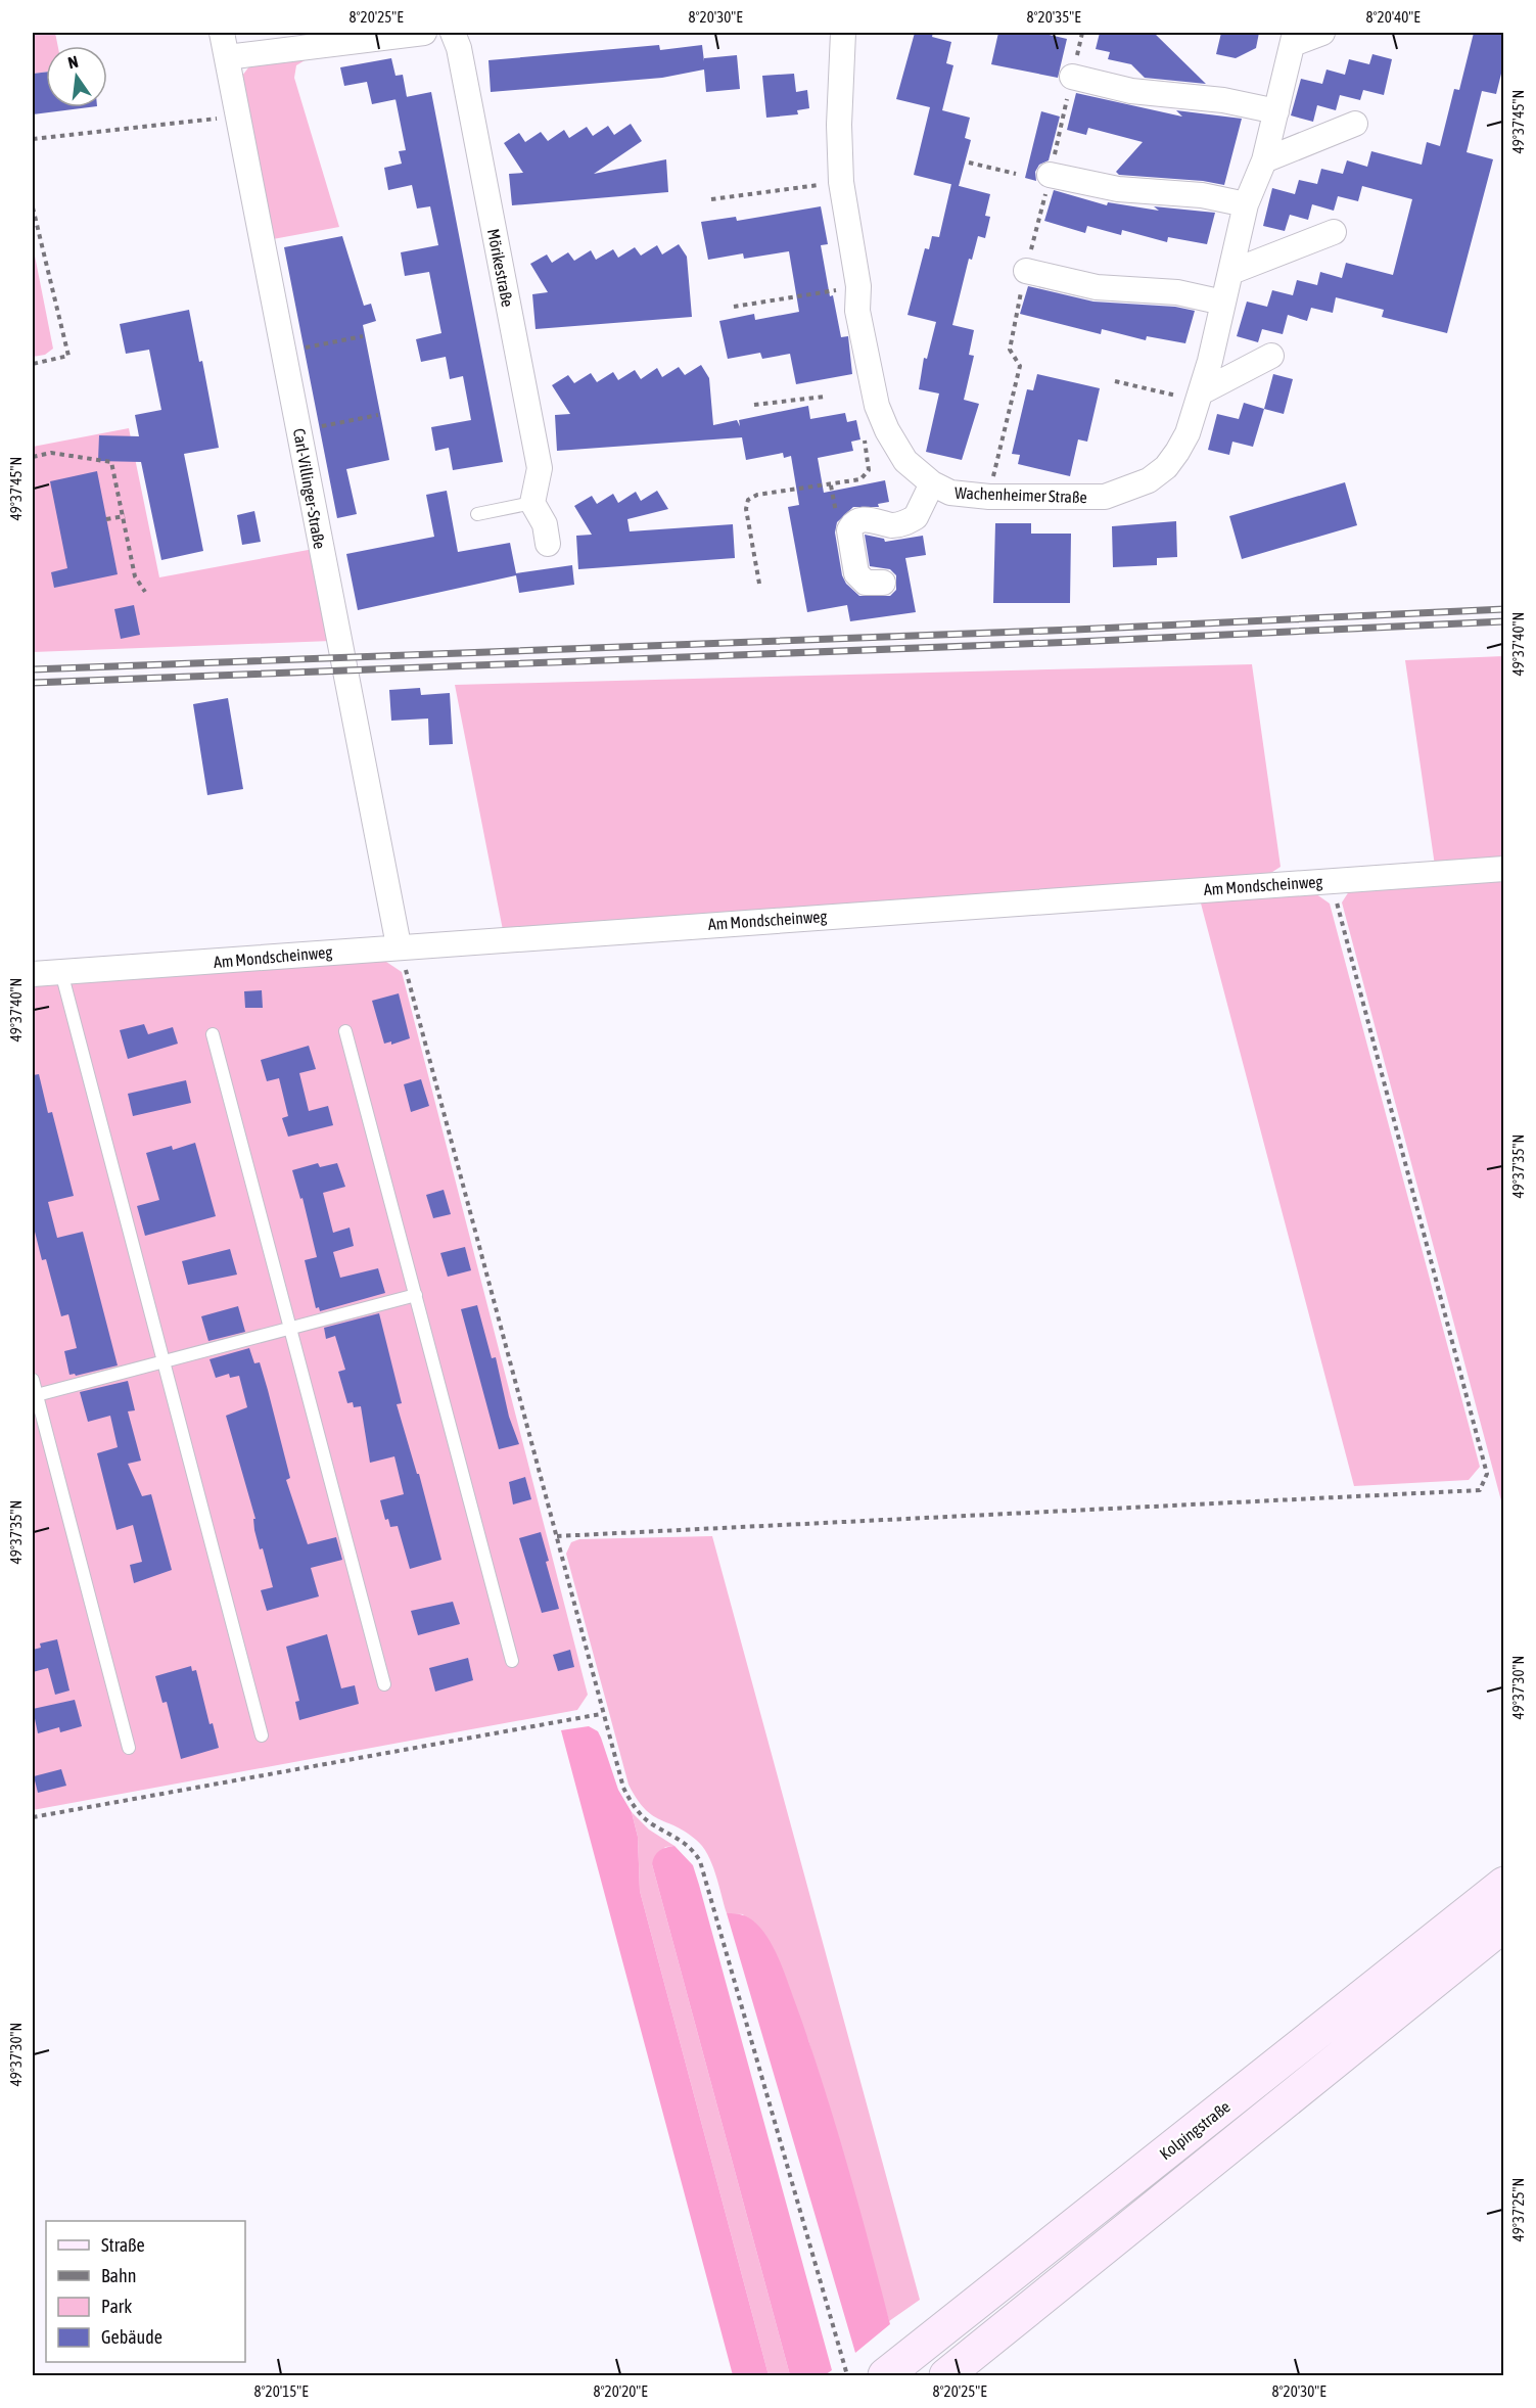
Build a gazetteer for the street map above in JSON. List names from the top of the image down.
{
  "streets": {
    "main road": ["Kolpingstraße"],
    "street": [
      "Mörikestraße",
      "Carl-Villinger-Straße",
      "Wachenheimer Straße",
      "Am Mondscheinweg"
    ]
  },
  "crossings": [
    ["Carl-Villinger-Straße", "Am Mondscheinweg"]
  ],
  "legend": [
    "Straße",
    "Bahn",
    "Park",
    "Gebäude"
  ],
  "north": "top",
  "coordinates": [
    "8°20'25\"E",
    "8°20'30\"E",
    "8°20'35\"E",
    "8°20'40\"E",
    "49°37'45\"N",
    "49°37'40\"N",
    "49°37'35\"N",
    "49°37'30\"N",
    "49°37'25\"N",
    "8°20'15\"E",
    "8°20'20\"E"
  ]
}
